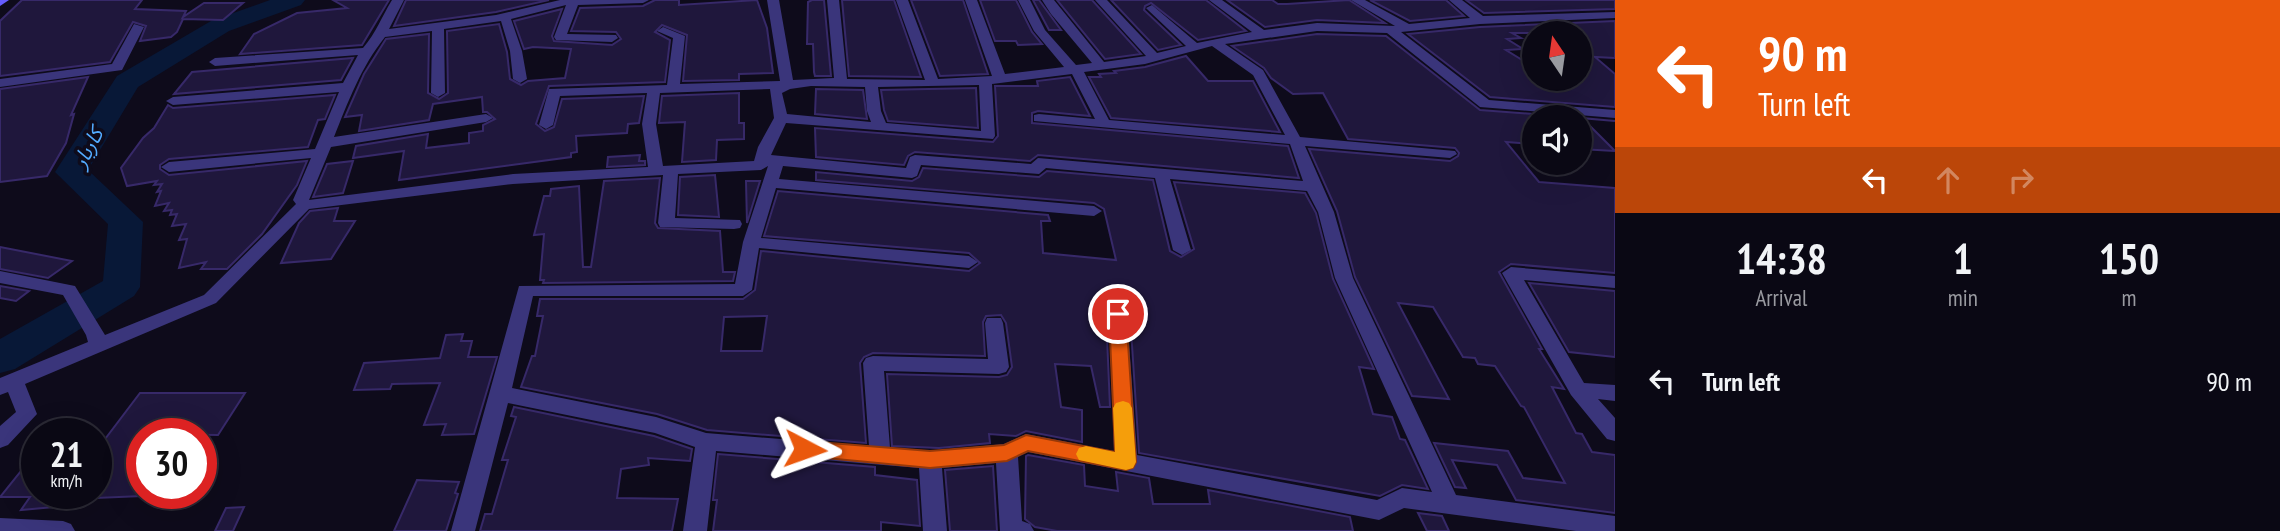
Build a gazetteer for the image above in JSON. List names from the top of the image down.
{
  "water": ["کاربار"],
  "north": "top",
  "page": {
    "turn": ["90 m", "Turn left"],
    "eta": [
      "14:38",
      "Arrival",
      "1",
      "min",
      "150",
      "m"
    ],
    "list": [
      {
        "name": "Turn left",
        "value": "90 m"
      }
    ],
    "speed": "21 km/h",
    "limit": "30"
  }
}
